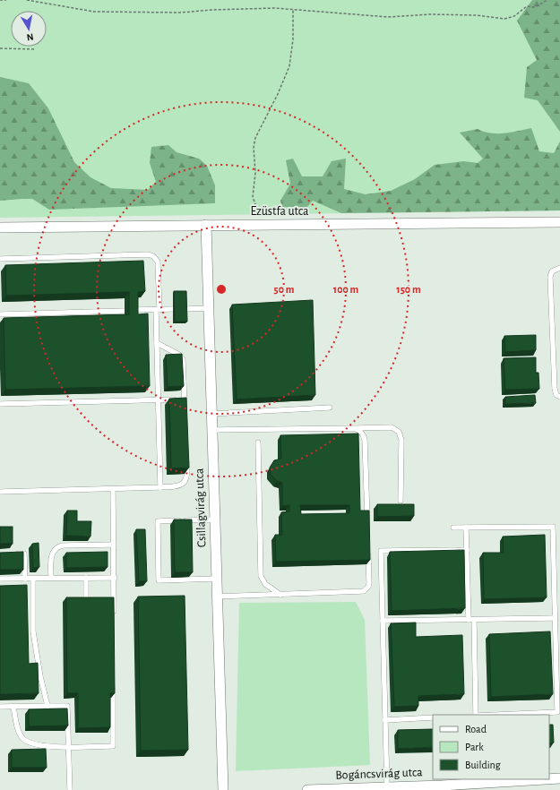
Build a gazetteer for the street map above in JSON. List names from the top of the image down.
{
  "streets": {
    "street": ["Ezüstfa utca", "Csillagvirág utca", "Bogáncsvirág utca"]
  },
  "crossings": [
    ["Ezüstfa utca", "Csillagvirág utca"]
  ],
  "legend": ["Road", "Park", "Building"],
  "north": "bottom",
  "rings": ["50 m", "100 m", "150 m"]
}
